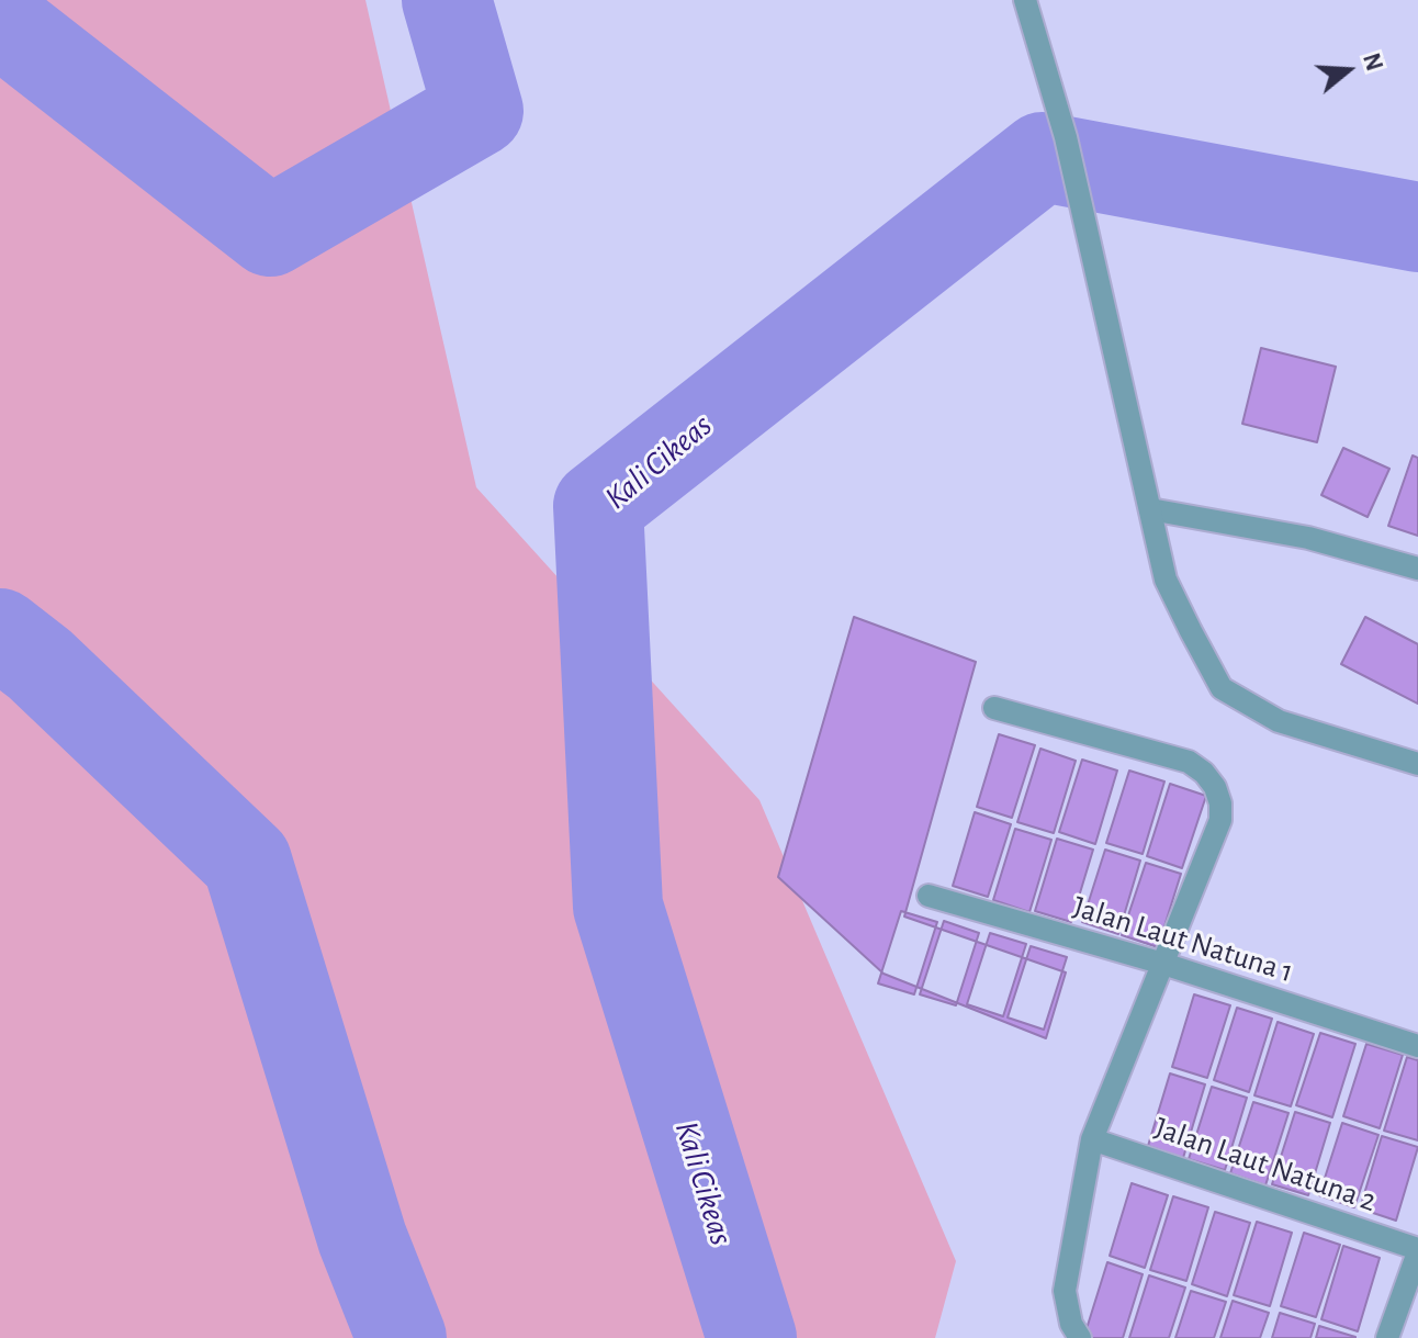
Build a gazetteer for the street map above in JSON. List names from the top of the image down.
{
  "streets": {
    "street": ["Jalan Laut Natuna 1", "Jalan Laut Natuna 2"]
  },
  "water": ["Kali Cikeas"],
  "north": "right"
}
